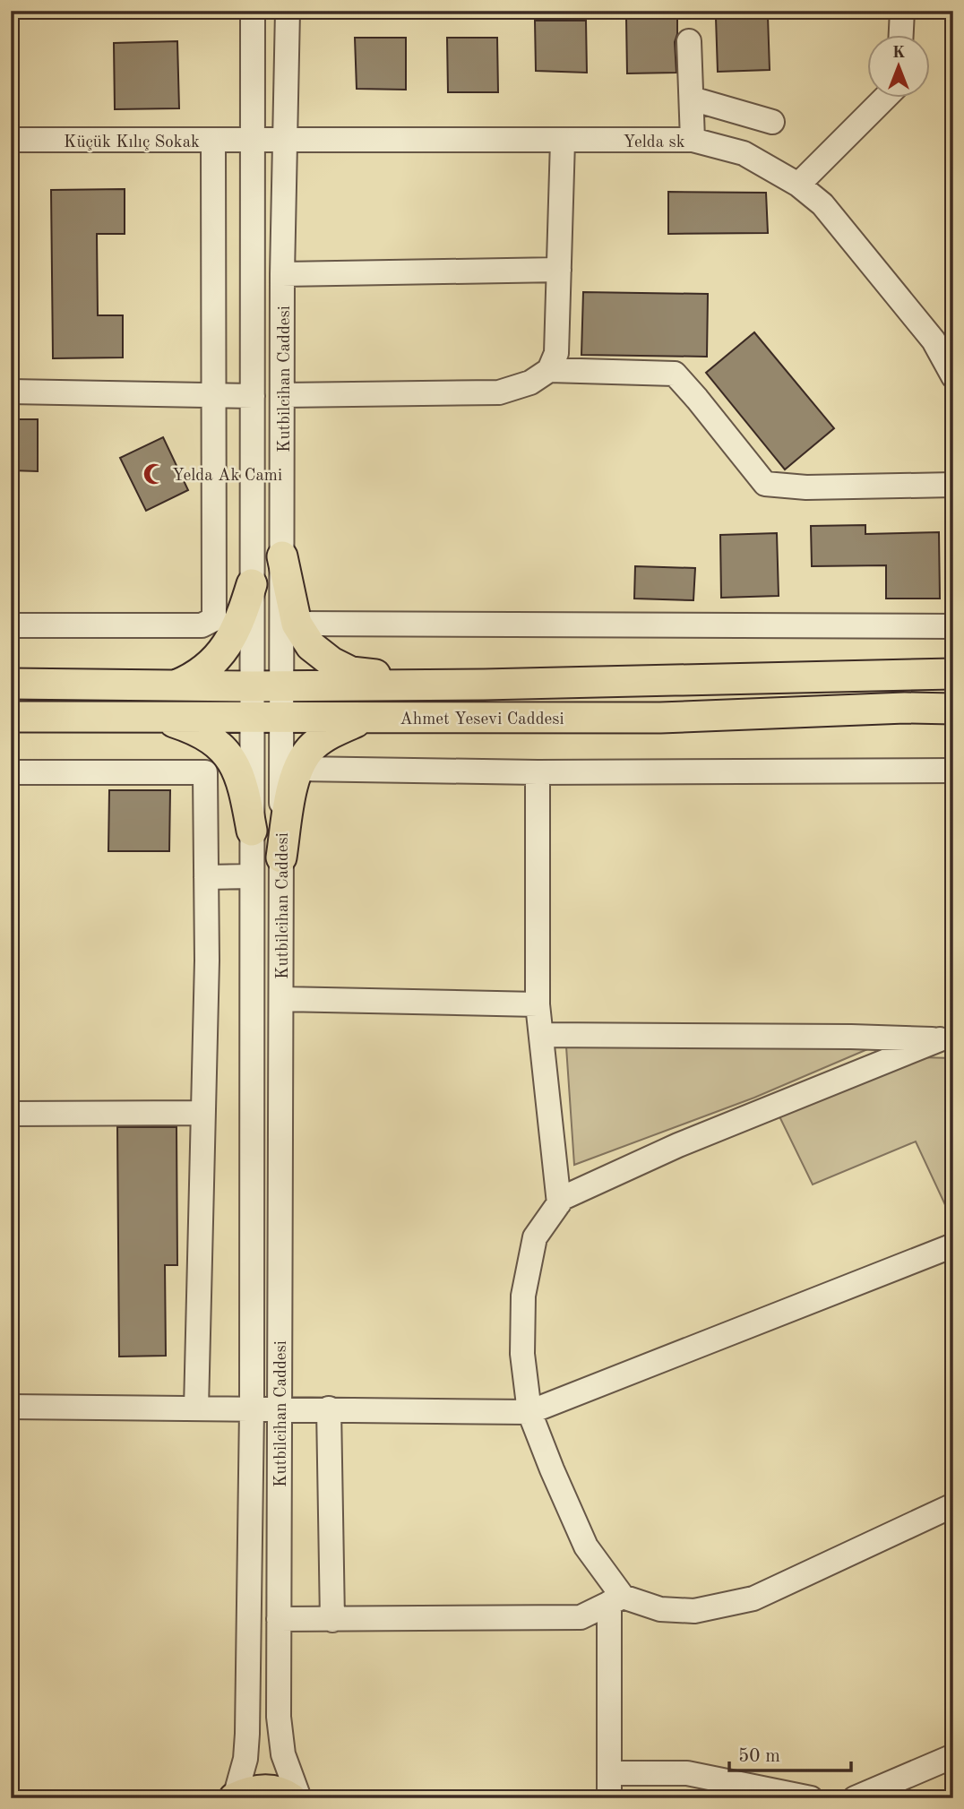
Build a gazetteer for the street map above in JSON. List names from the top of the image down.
{
  "streets": {
    "main road": ["Ahmet Yesevi Caddesi"],
    "street": ["Küçük Kılıç Sokak", "Yelda sk", "Kutbilcihan Caddesi"]
  },
  "crossings": [
    ["Küçük Kılıç Sokak", "Yelda sk"],
    ["Küçük Kılıç Sokak", "Kutbilcihan Caddesi"],
    ["Yelda sk", "Kutbilcihan Caddesi"],
    ["Kutbilcihan Caddesi", "Ahmet Yesevi Caddesi"]
  ],
  "places": {
    "mosque": ["Yelda Ak Cami"]
  },
  "scale_bar": "50 m",
  "north": "top"
}
